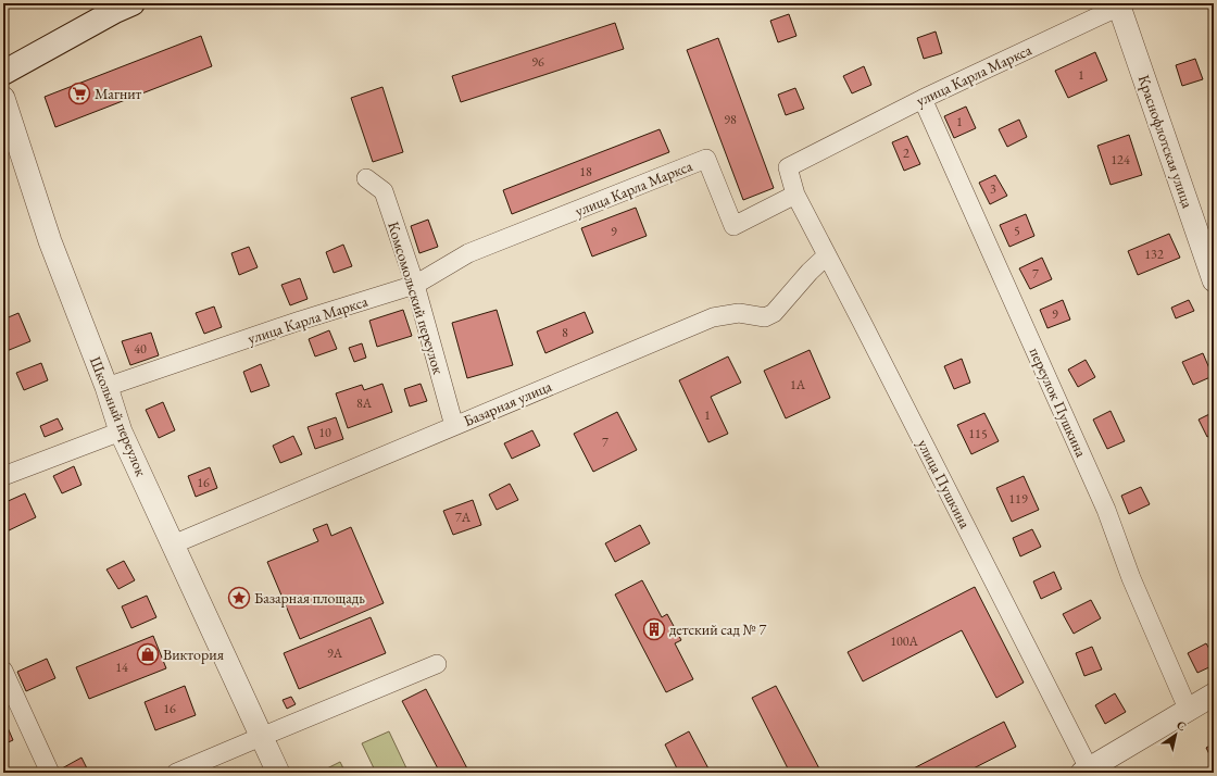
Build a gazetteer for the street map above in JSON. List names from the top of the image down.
{
  "streets": {
    "street": [
      "улица Карла Маркса",
      "Краснофлотская улица",
      "Комсомольский переулок",
      "переулок Пушкина",
      "Базарная улица",
      "Школьный переулок",
      "улица Пушкина"
    ]
  },
  "crossings": [
    ["улица Карла Маркса", "Краснофлотская улица"],
    ["улица Карла Маркса", "Комсомольский переулок"],
    ["улица Карла Маркса", "переулок Пушкина"],
    ["улица Карла Маркса", "Школьный переулок"],
    ["улица Карла Маркса", "улица Пушкина"],
    ["Комсомольский переулок", "Базарная улица"],
    ["Базарная улица", "Школьный переулок"],
    ["Базарная улица", "улица Пушкина"]
  ],
  "places": {
    "supermarket": ["Магнит"],
    "place": ["Базарная площадь"],
    "building": ["детский сад № 7"],
    "shop": ["Виктория"]
  },
  "house_numbers": [
    "96",
    "1",
    "98",
    "1",
    "2",
    "124",
    "18",
    "3",
    "5",
    "9",
    "132",
    "7",
    "9",
    "8",
    "40",
    "1А",
    "8А",
    "1",
    "10",
    "115",
    "7",
    "16",
    "119",
    "7А",
    "100А",
    "9А",
    "14",
    "16"
  ],
  "north": "top right"
}
